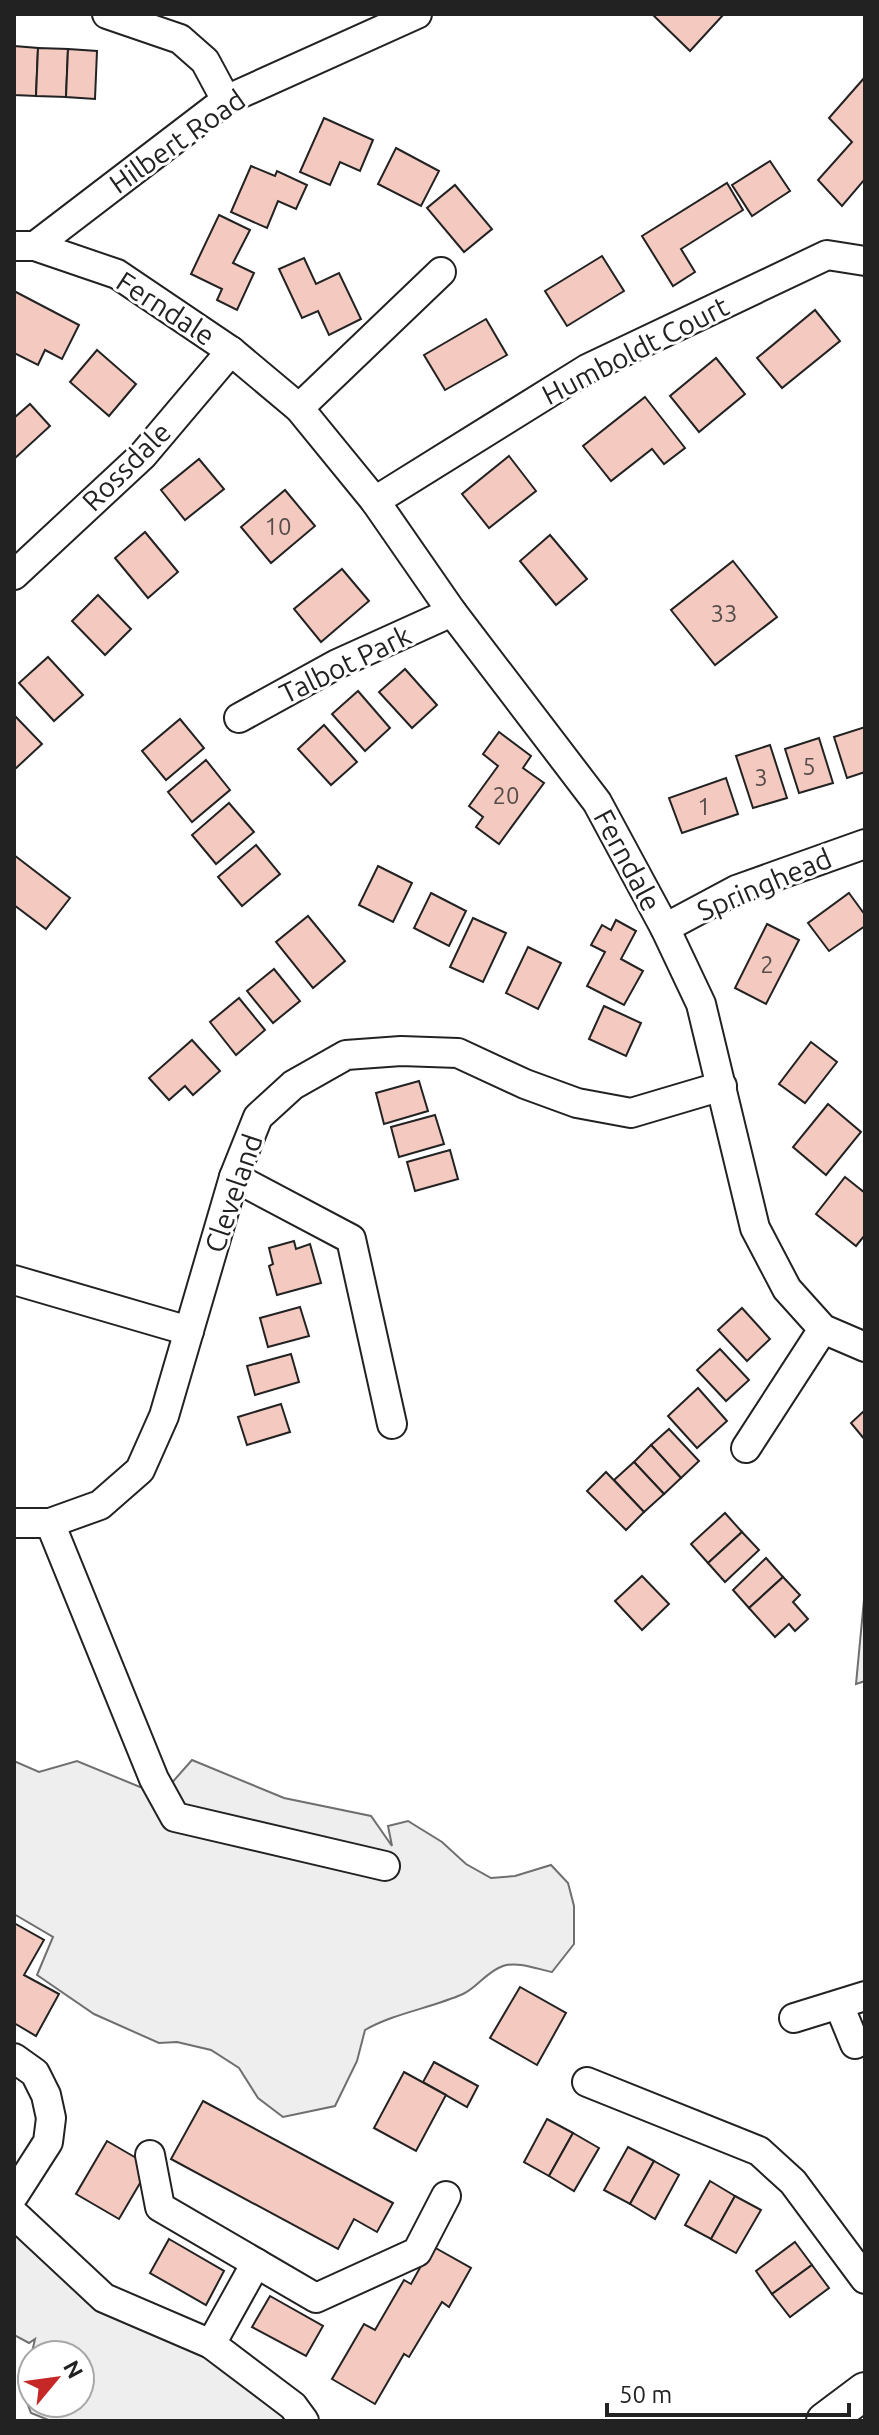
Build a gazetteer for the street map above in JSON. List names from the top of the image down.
{
  "streets": {
    "street": [
      "Hilbert Road",
      "Ferndale",
      "Humboldt Court",
      "Rossdale",
      "Talbot Park",
      "Springhead",
      "Cleveland"
    ]
  },
  "crossings": [
    ["Hilbert Road", "Ferndale"],
    ["Ferndale", "Humboldt Court"],
    ["Ferndale", "Rossdale"],
    ["Ferndale", "Talbot Park"],
    ["Ferndale", "Springhead"],
    ["Ferndale", "Cleveland"]
  ],
  "house_numbers": [
    "10",
    "33",
    "5",
    "3",
    "20",
    "1",
    "2"
  ],
  "scale_bar": "50 m",
  "north": "top right"
}
